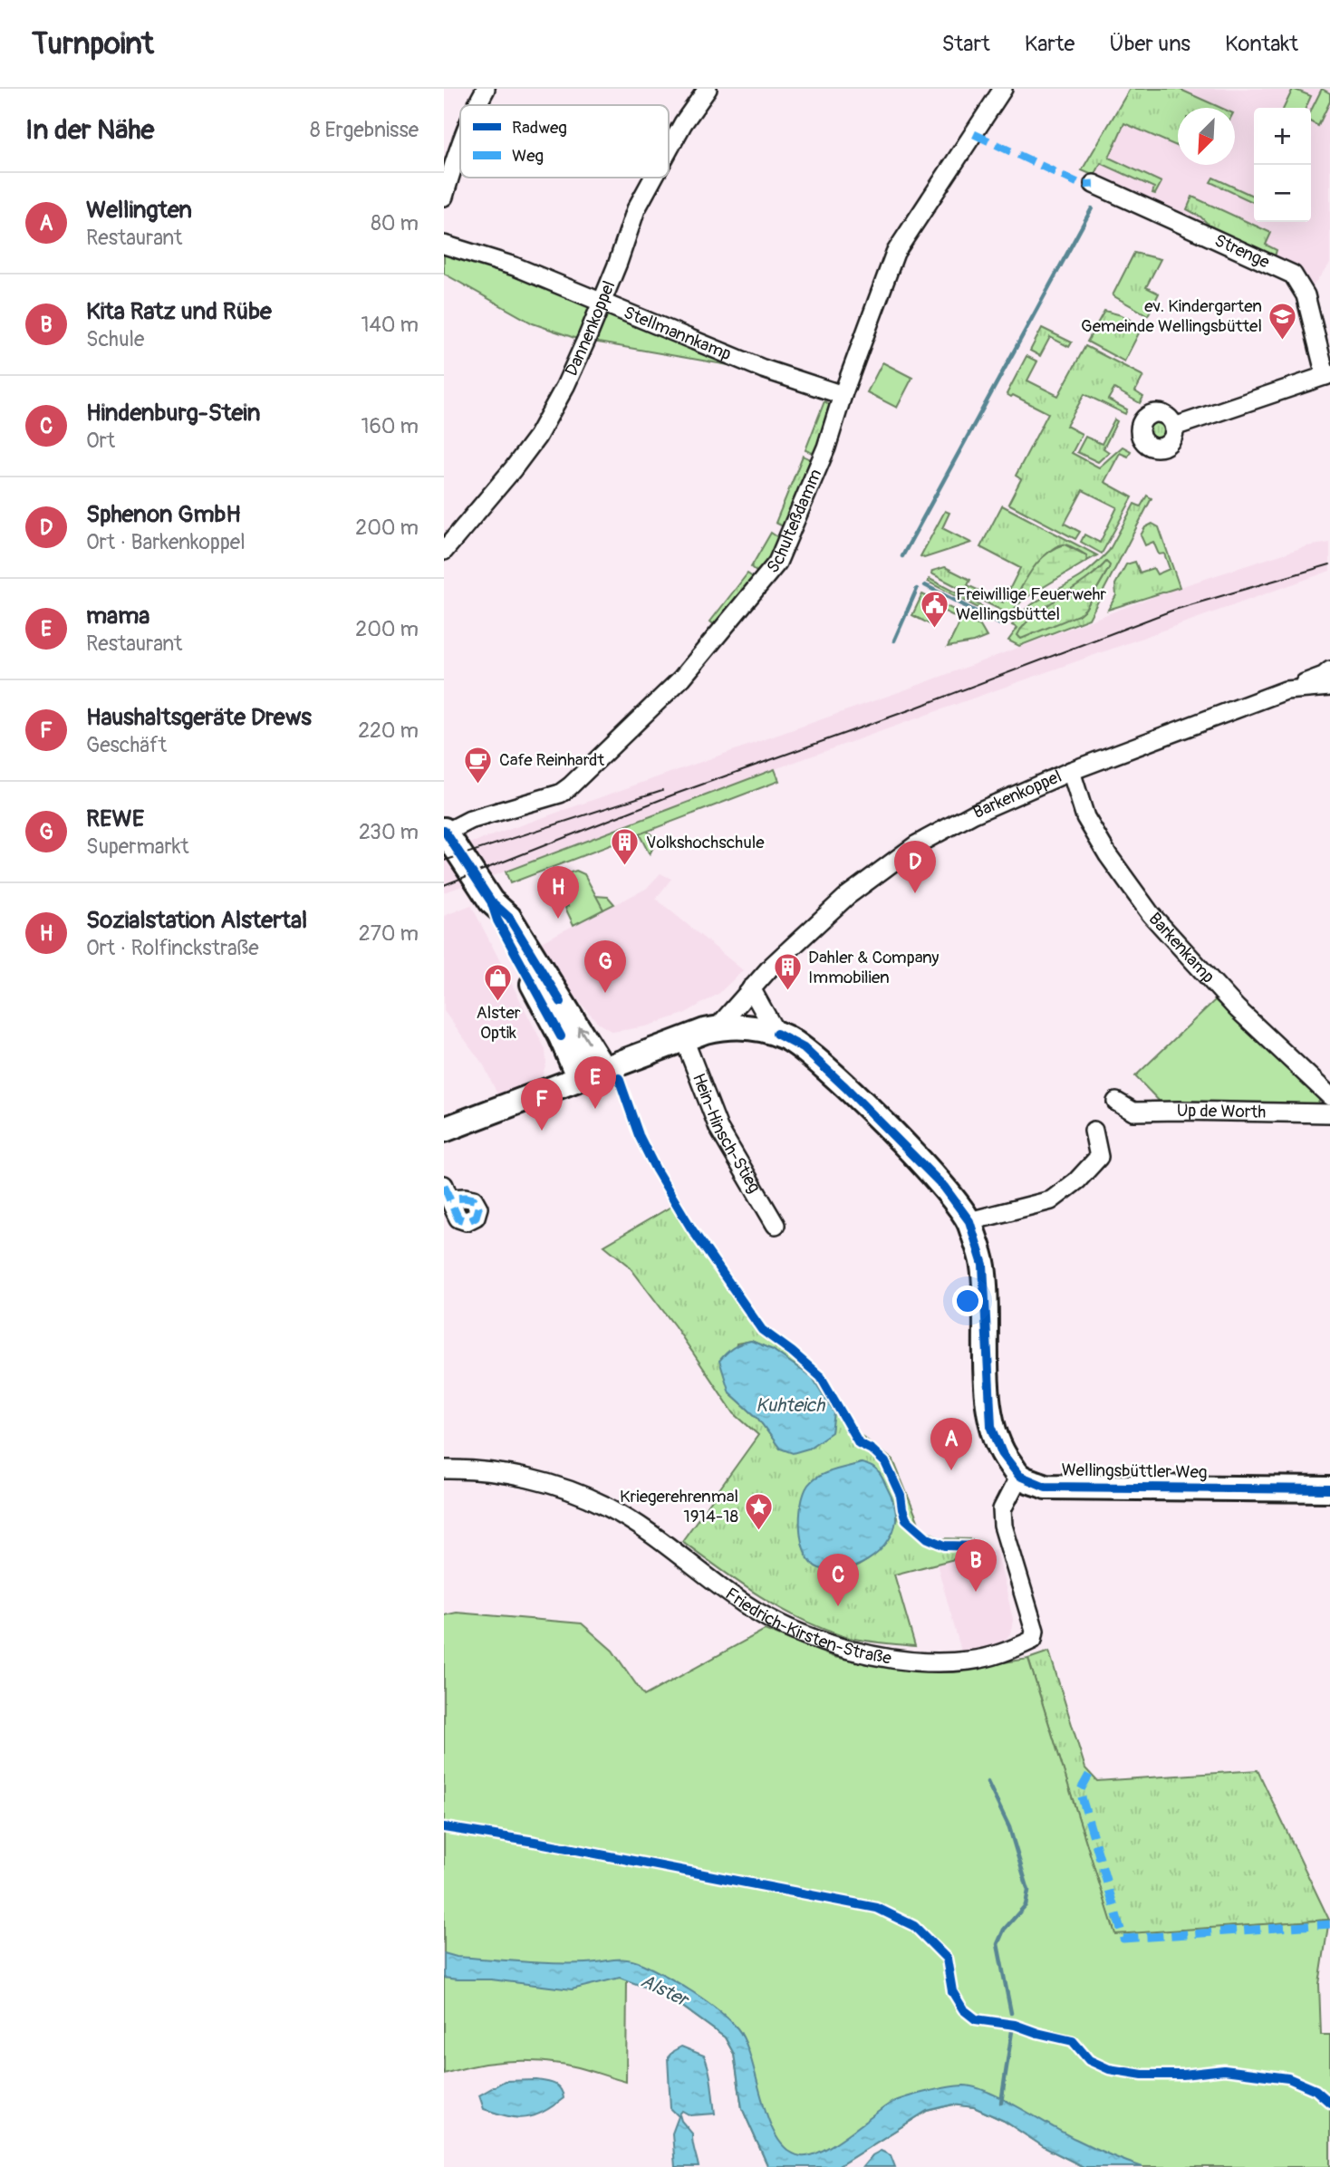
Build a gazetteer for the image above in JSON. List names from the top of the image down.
{
  "streets": {
    "main road": ["Wellingsbüttler Weg"],
    "street": [
      "Strenge",
      "Dannenkoppel",
      "Stellmannkamp",
      "Schulteßdamm",
      "Barkenkoppel",
      "Barkenkamp",
      "Up de Worth",
      "Hein-Hinsch-Stieg",
      "Friedrich-Kirsten-Straße"
    ]
  },
  "crossings": [
    ["Dannenkoppel", "Stellmannkamp"],
    ["Stellmannkamp", "Schulteßdamm"],
    ["Barkenkoppel", "Barkenkamp"],
    ["Wellingsbüttler Weg", "Friedrich-Kirsten-Straße"]
  ],
  "water": ["Kuhteich", "Alster"],
  "places": {
    "school or university": ["ev. Kindergarten Gemeinde Wellingsbüttel"],
    "public building": ["Freiwillige Feuerwehr Wellingsbüttel"],
    "cafe": ["Cafe Reinhardt"],
    "building": ["Volkshochschule", "Dahler & Company Immobilien"],
    "shop": ["Alster Optik"],
    "place": ["Kriegerehrenmal 1914-18"]
  },
  "legend": ["Radweg", "Weg"],
  "north": "bottom left",
  "page": {
    "header": "Turnpoint",
    "nav": [
      "Start",
      "Karte",
      "Über uns",
      "Kontakt"
    ],
    "heading": ["In der Nähe", "8 Ergebnisse"],
    "map_buttons": ["+", "−"],
    "list": [
      {
        "mark": "A",
        "name": "Wellingten",
        "note": "Restaurant",
        "value": "80 m"
      },
      {
        "mark": "B",
        "name": "Kita Ratz und Rübe",
        "note": "Schule",
        "value": "140 m"
      },
      {
        "mark": "C",
        "name": "Hindenburg-Stein",
        "note": "Ort",
        "value": "160 m"
      },
      {
        "mark": "D",
        "name": "Sphenon GmbH",
        "note": "Ort · Barkenkoppel",
        "value": "200 m"
      },
      {
        "mark": "E",
        "name": "mama",
        "note": "Restaurant",
        "value": "200 m"
      },
      {
        "mark": "F",
        "name": "Haushaltsgeräte Drews",
        "note": "Geschäft",
        "value": "220 m"
      },
      {
        "mark": "G",
        "name": "REWE",
        "note": "Supermarkt",
        "value": "230 m"
      },
      {
        "mark": "H",
        "name": "Sozialstation Alstertal",
        "note": "Ort · Rolfinckstraße",
        "value": "270 m"
      }
    ],
    "pins": [
      "D",
      "H",
      "G",
      "E",
      "F",
      "A",
      "B",
      "C"
    ]
  }
}
